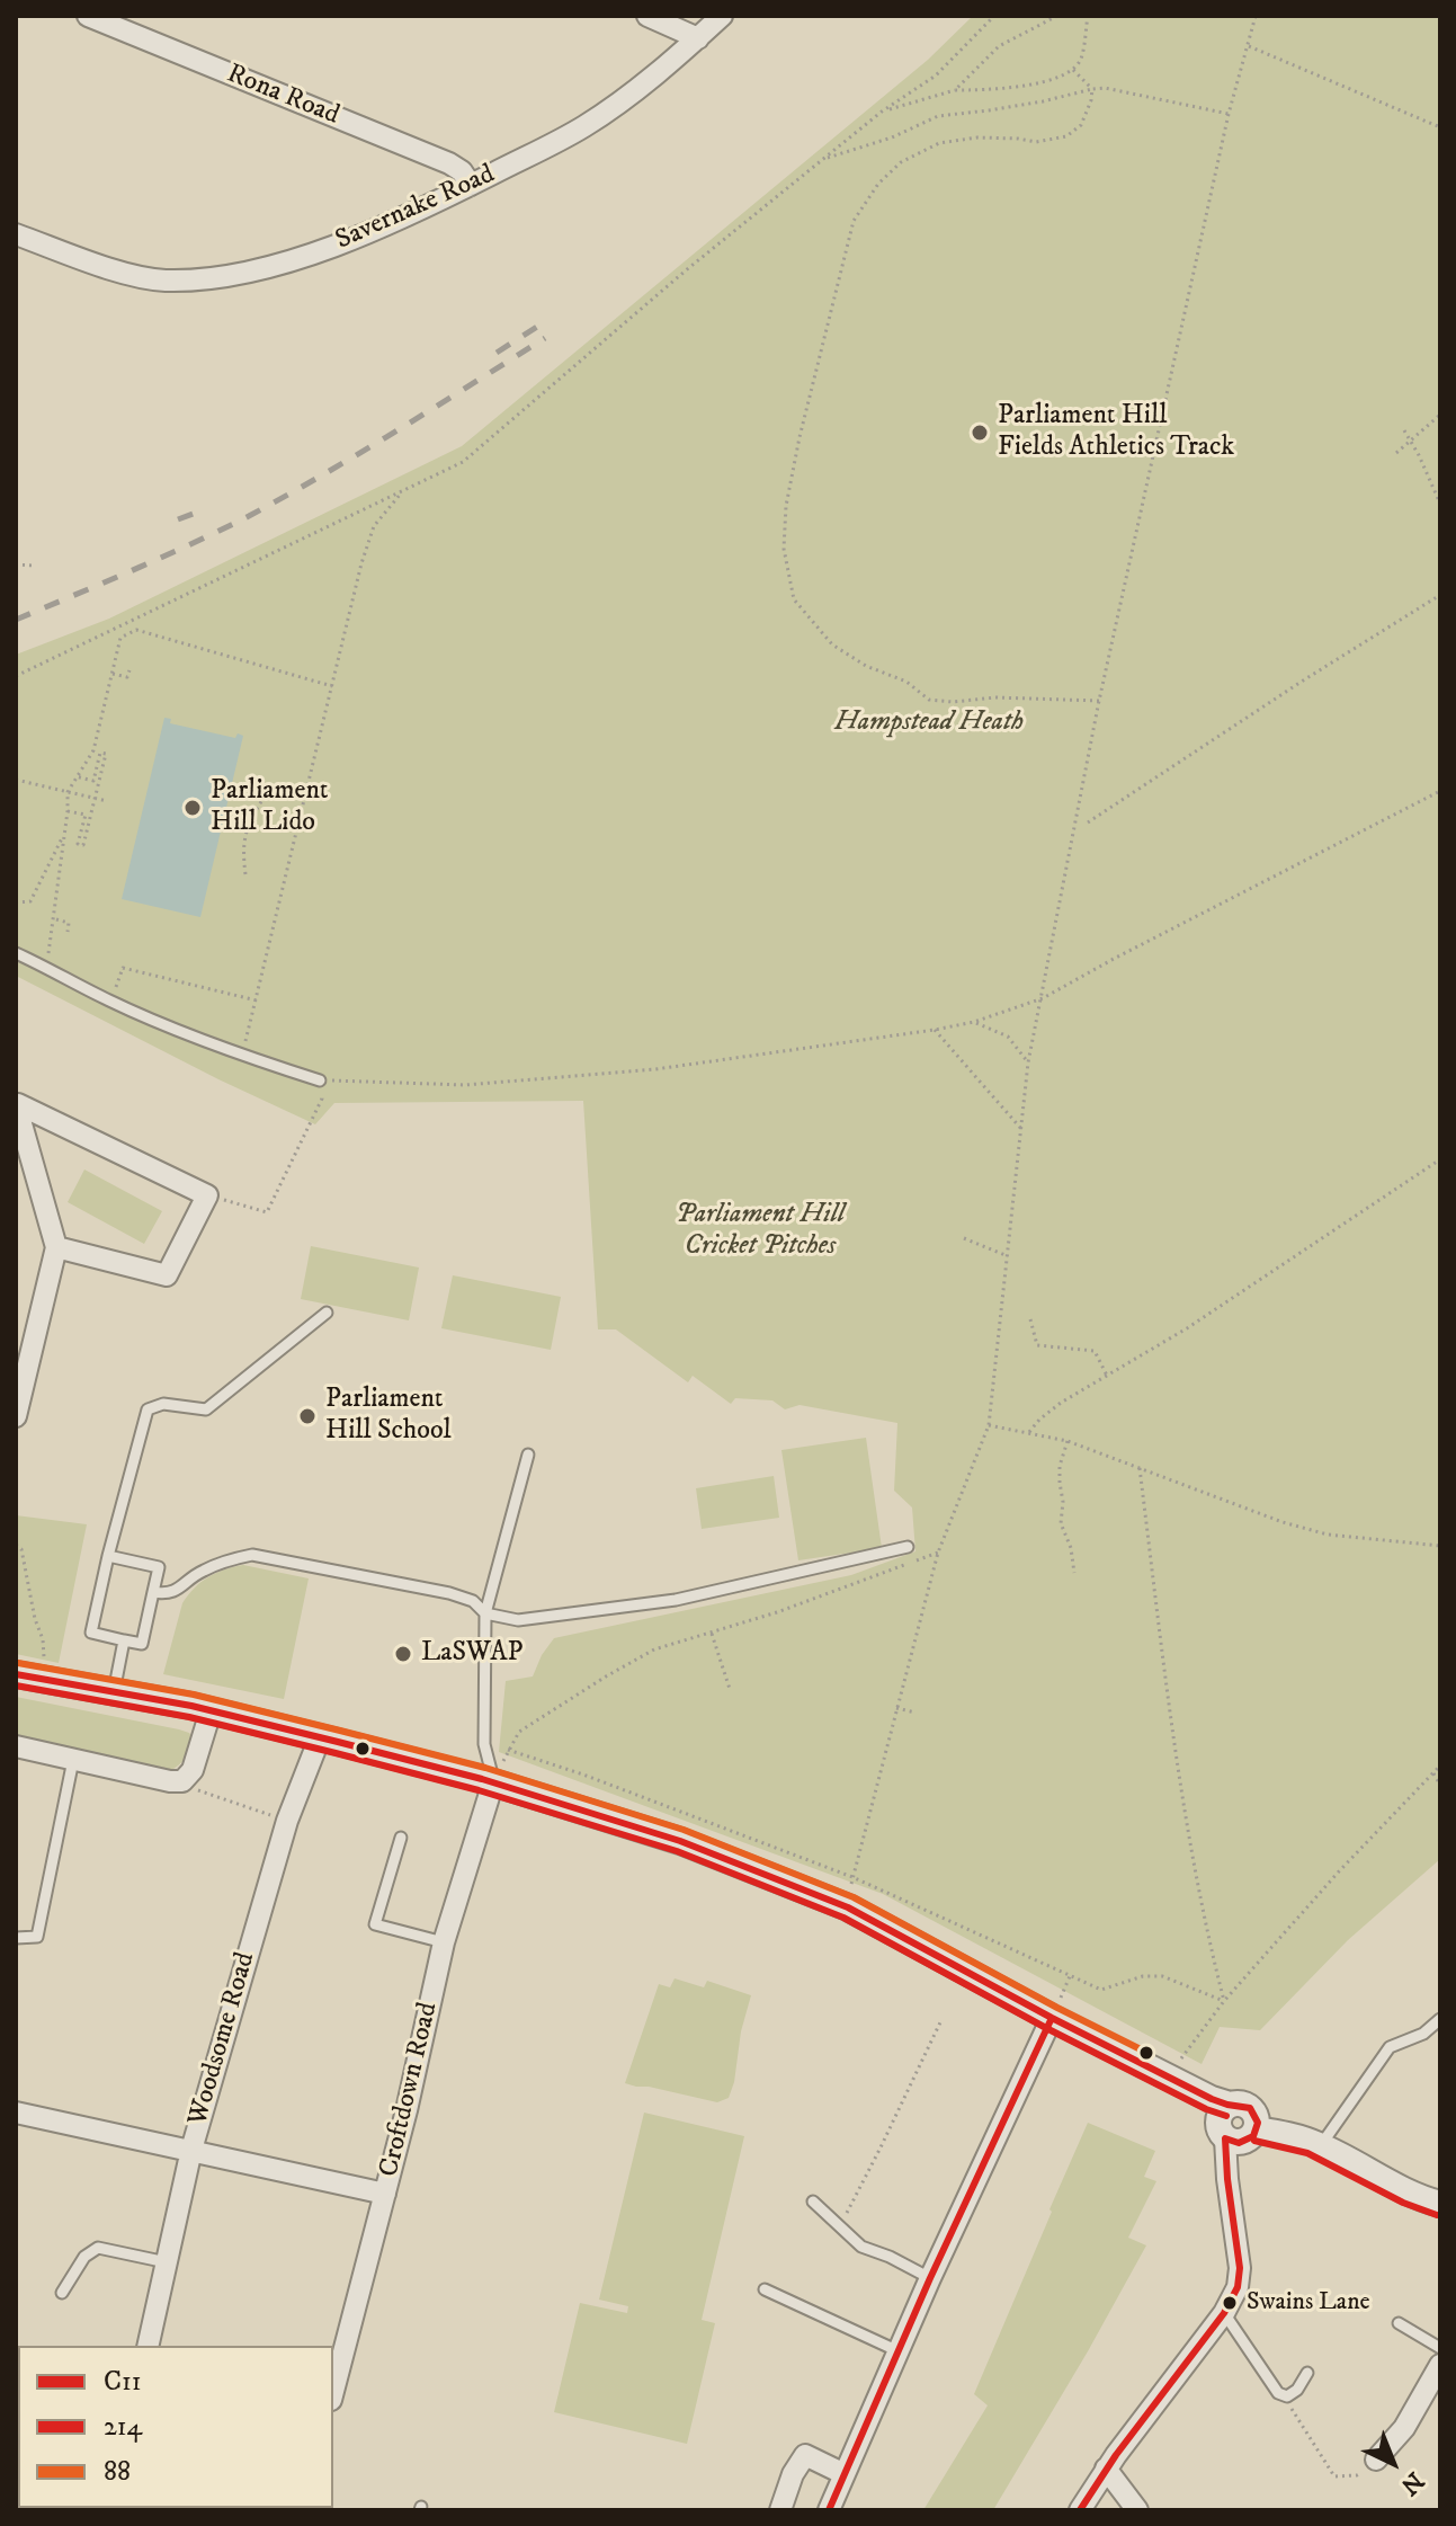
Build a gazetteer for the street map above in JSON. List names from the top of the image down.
{
  "streets": {
    "street": [
      "Rona Road",
      "Savernake Road",
      "Woodsome Road",
      "Croftdown Road"
    ]
  },
  "crossings": [
    ["Rona Road", "Savernake Road"]
  ],
  "parks": ["Hampstead Heath", "Parliament Hill Cricket Pitches"],
  "places": [
    "Parliament Hill Fields Athletics Track",
    "Parliament Hill Lido",
    "Parliament Hill School",
    "LaSWAP",
    "Swains Lane"
  ],
  "lines": ["transit line 88", "transit line C11", "transit line 214"],
  "legend": ["C11", "214", "88"],
  "north": "bottom right"
}
